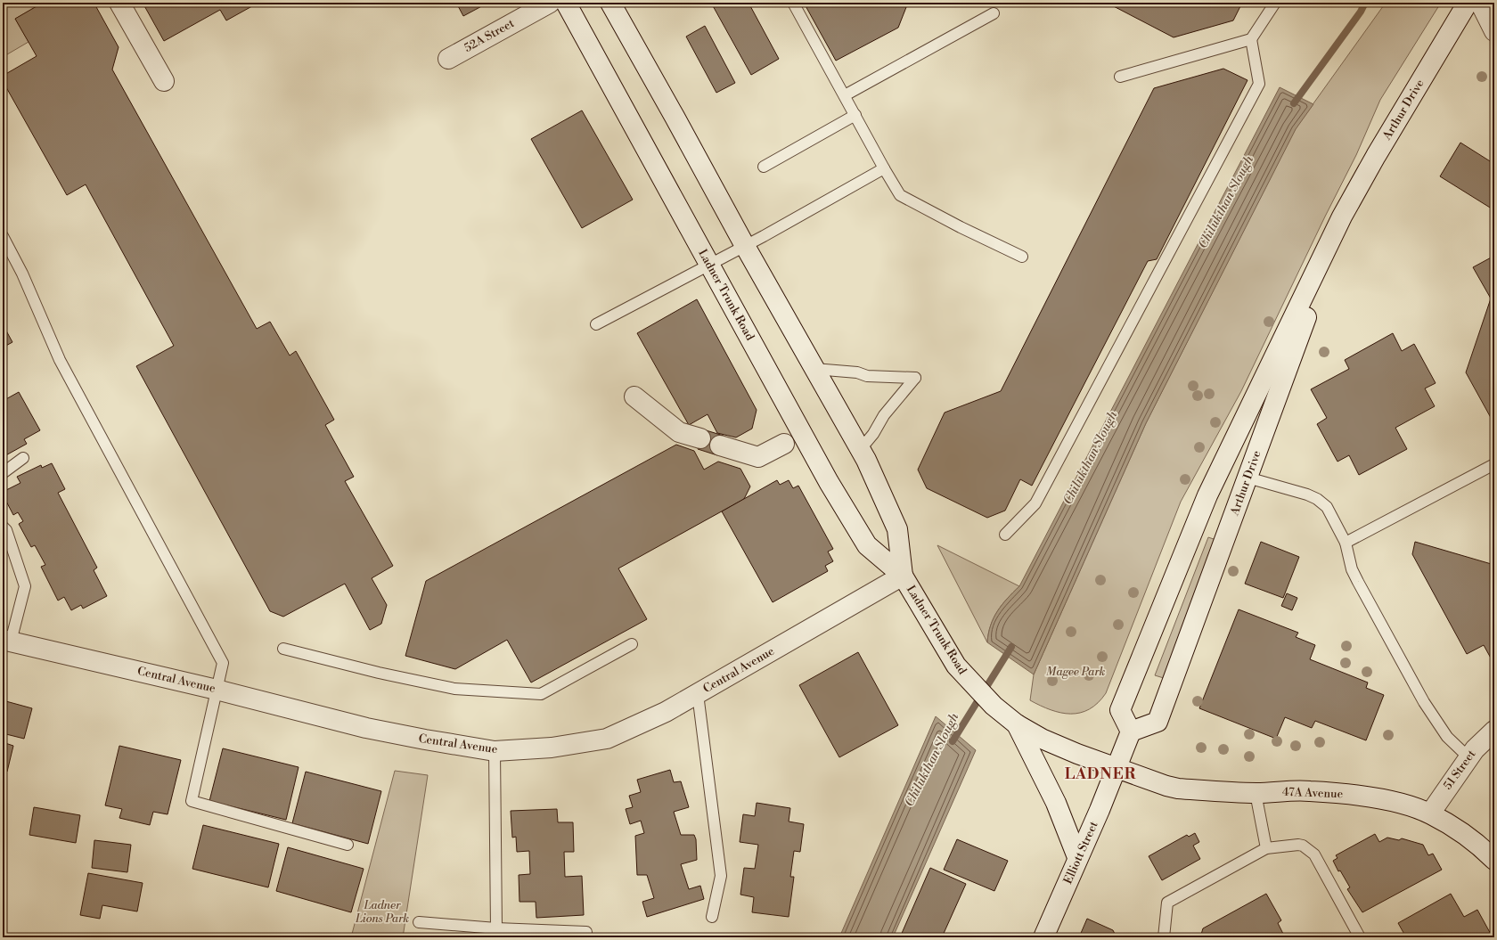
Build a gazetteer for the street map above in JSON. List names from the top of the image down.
{
  "streets": {
    "main road": [
      "52A Street",
      "Arthur Drive",
      "Ladner Trunk Road",
      "Central Avenue",
      "51 Street",
      "47A Avenue",
      "Elliott Street"
    ]
  },
  "crossings": [
    ["Ladner Trunk Road", "Central Avenue"],
    ["Ladner Trunk Road", "47A Avenue"],
    ["Ladner Trunk Road", "Elliott Street"],
    ["51 Street", "47A Avenue"],
    ["47A Avenue", "Elliott Street"]
  ],
  "districts": ["LADNER"],
  "water": ["Chilukthan Slough"],
  "parks": ["Magee Park", "Ladner Lions Park"]
}
